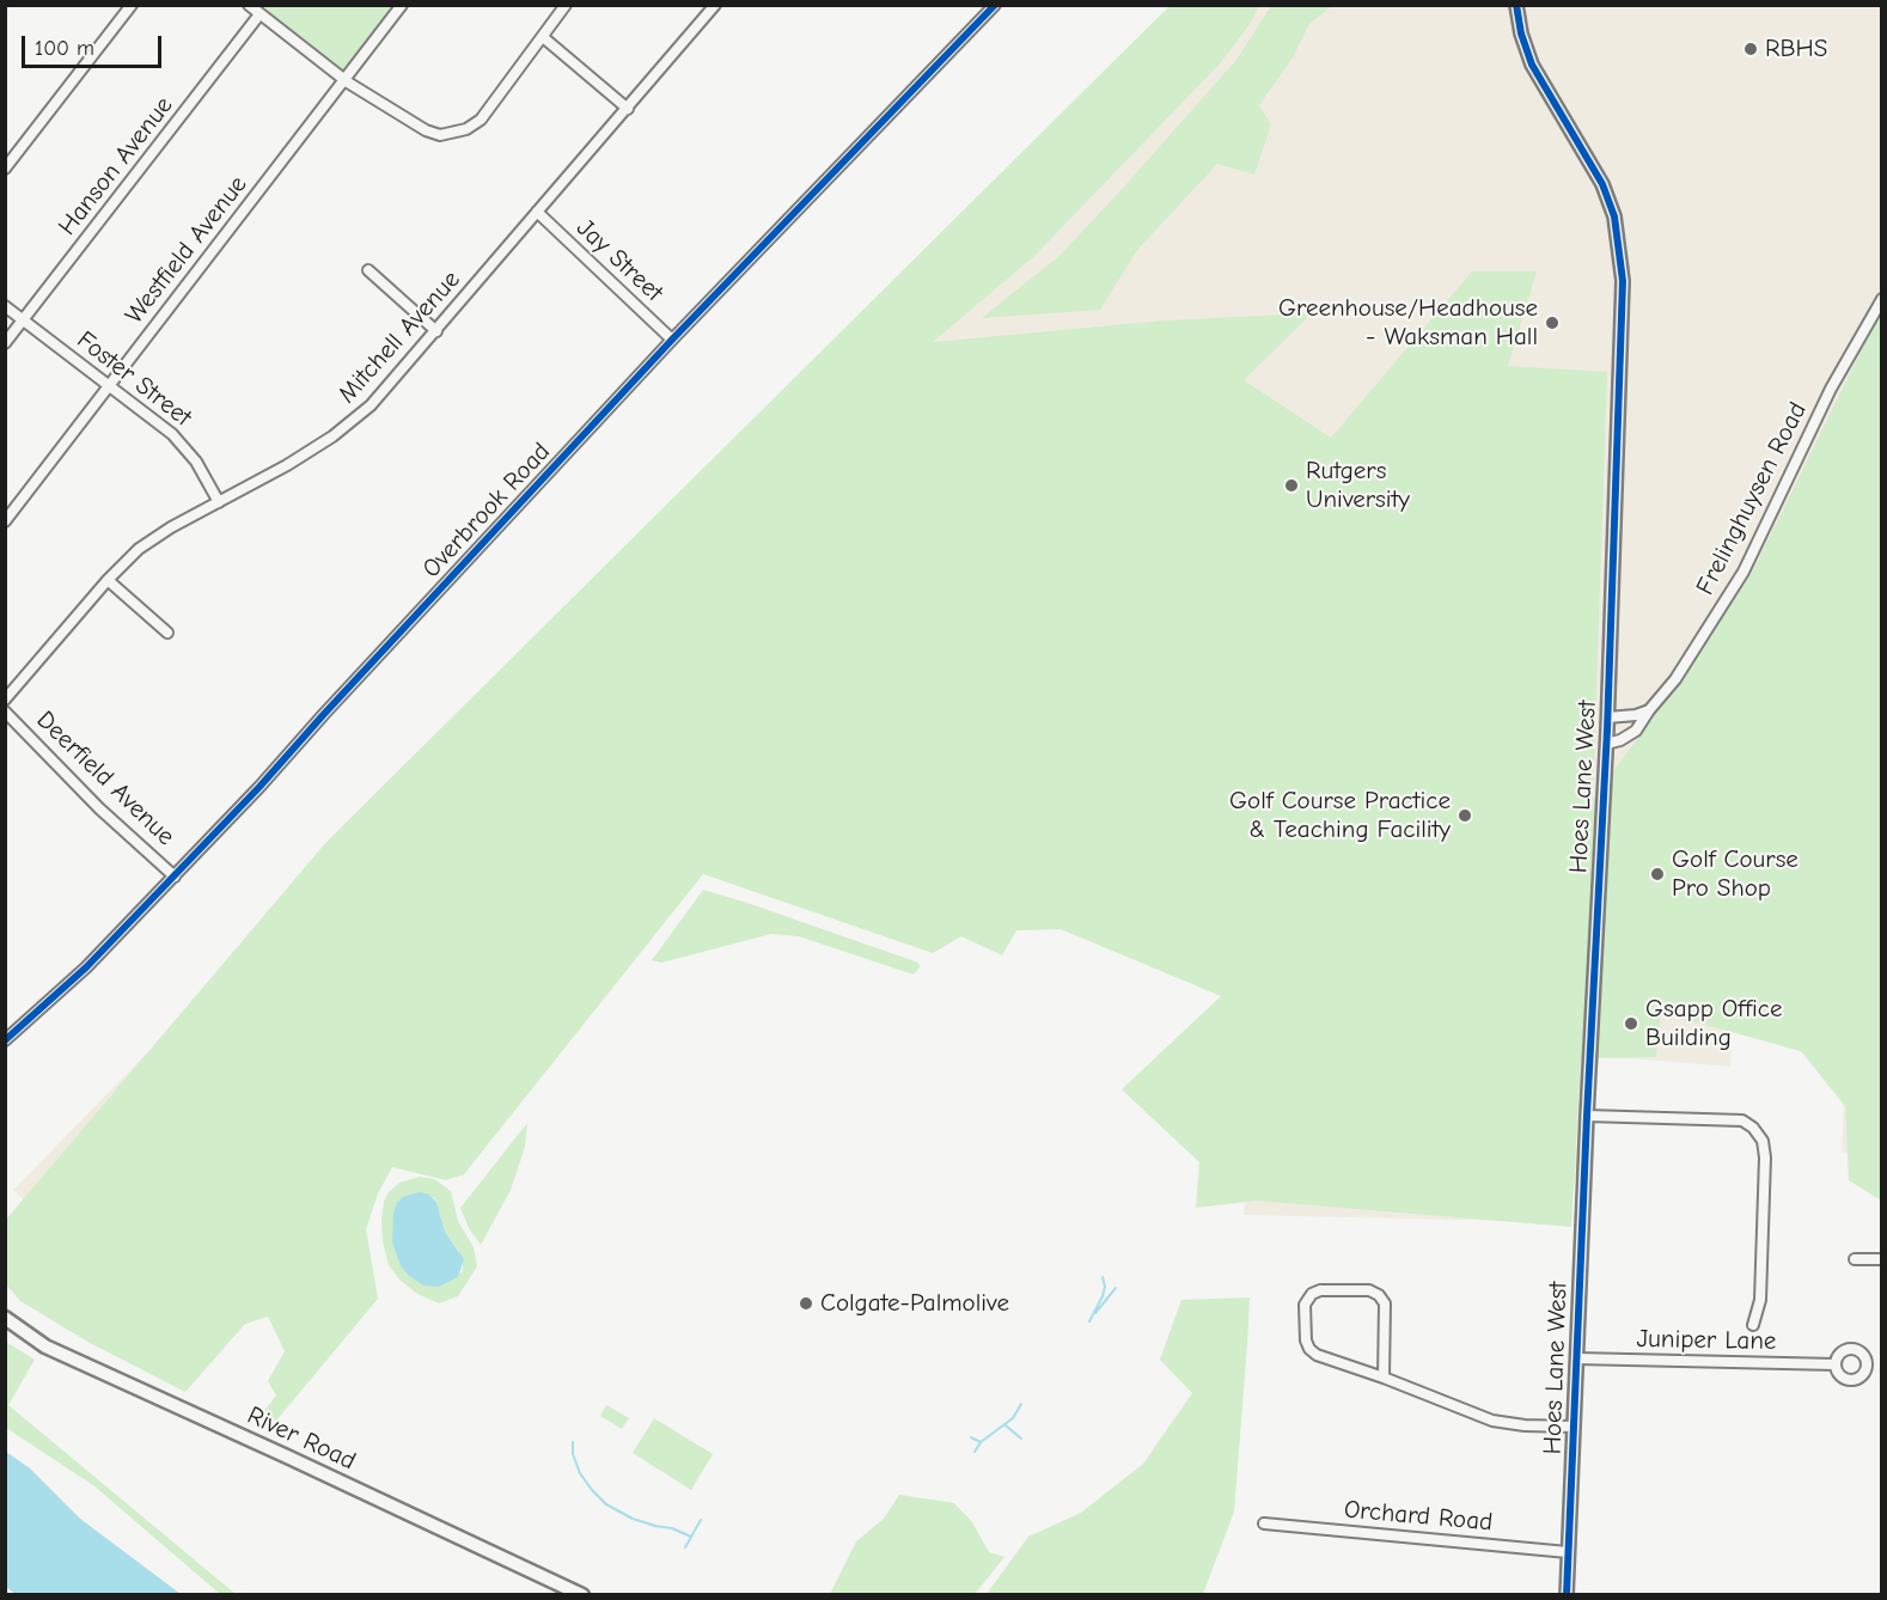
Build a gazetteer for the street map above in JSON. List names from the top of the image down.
{
  "streets": {
    "main road": ["River Road"],
    "street": [
      "Hanson Avenue",
      "Westfield Avenue",
      "Jay Street",
      "Mitchell Avenue",
      "Foster Street",
      "Frelinghuysen Road",
      "Overbrook Road",
      "Deerfield Avenue",
      "Hoes Lane West",
      "Juniper Lane",
      "Orchard Road"
    ]
  },
  "crossings": [
    ["Hanson Avenue", "Foster Street"],
    ["Westfield Avenue", "Foster Street"],
    ["Jay Street", "Mitchell Avenue"],
    ["Jay Street", "Overbrook Road"],
    ["Mitchell Avenue", "Foster Street"],
    ["Frelinghuysen Road", "Hoes Lane West"],
    ["Overbrook Road", "Deerfield Avenue"],
    ["Hoes Lane West", "Juniper Lane"],
    ["Hoes Lane West", "Orchard Road"]
  ],
  "places": [
    "RBHS",
    "Greenhouse/Headhouse - Waksman Hall",
    "Rutgers University",
    "Golf Course Practice & Teaching Facility",
    "Golf Course Pro Shop",
    "Gsapp Office Building",
    "Colgate-Palmolive"
  ],
  "scale_bar": "100 m"
}
